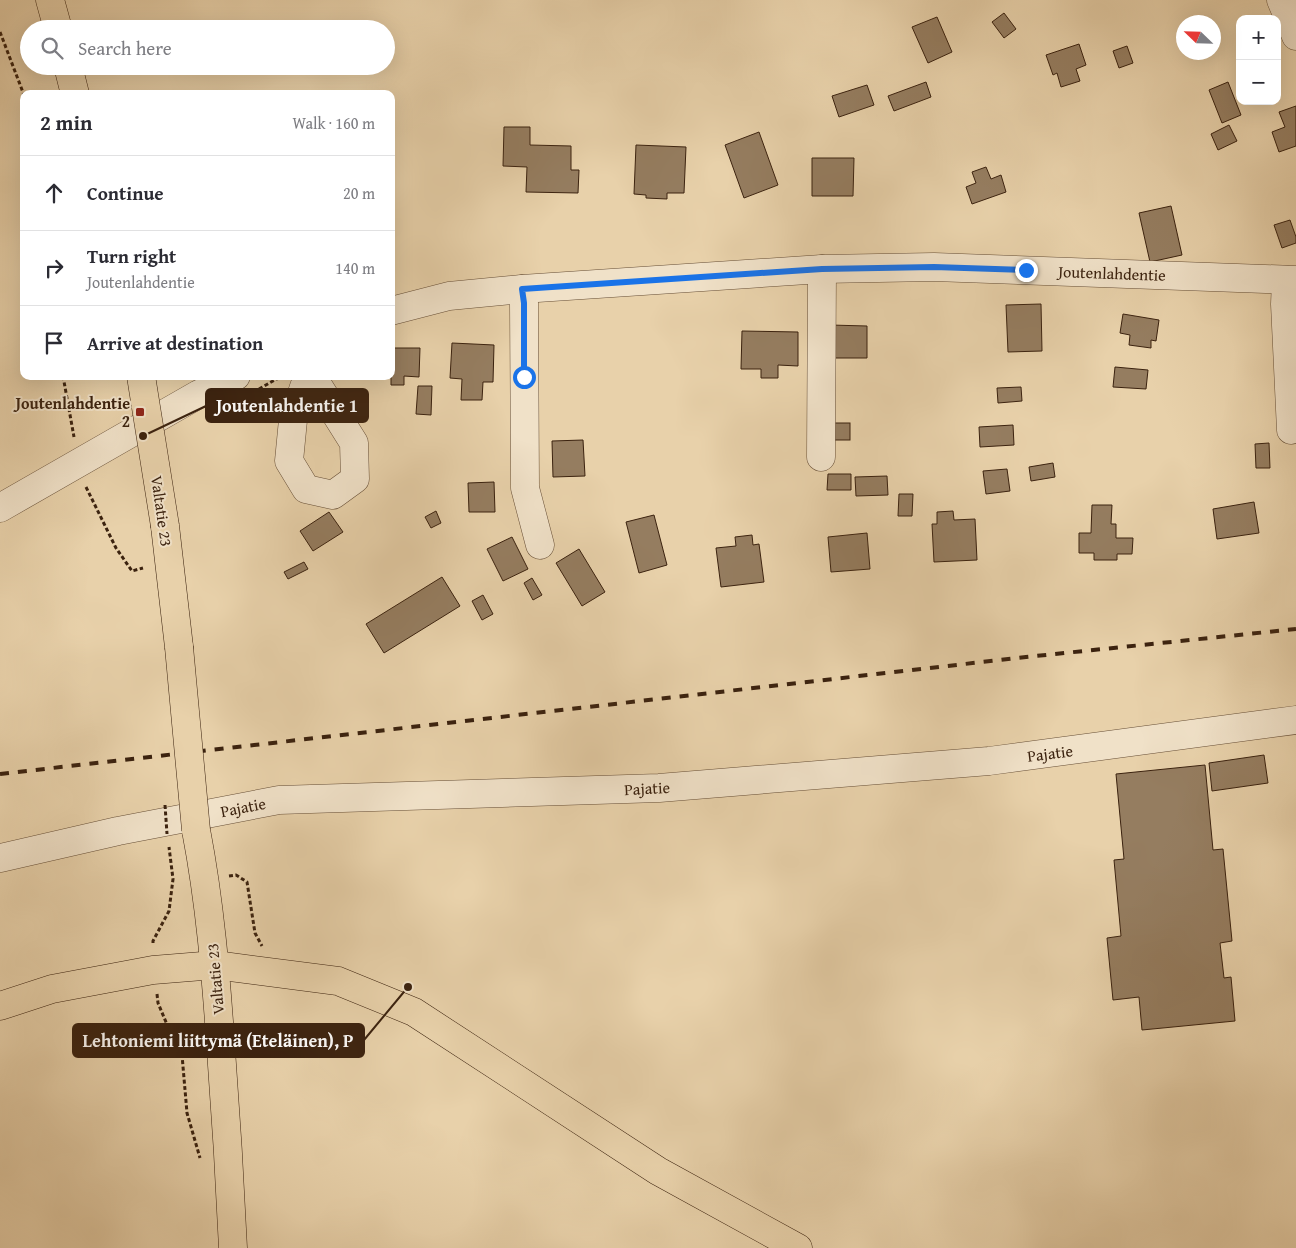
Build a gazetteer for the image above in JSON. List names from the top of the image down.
{
  "streets": {
    "highway": ["Valtatie 23"],
    "street": ["Joutenlahdentie", "Pajatie"]
  },
  "places": {
    "transit": ["Joutenlahdentie 2"],
    "other": ["Joutenlahdentie 1", "Lehtoniemi liittymä (Eteläinen), P"]
  },
  "north": "top left",
  "page": {
    "map_buttons": ["+", "−"],
    "search": "Search here",
    "heading": ["2 min", "Walk · 160 m"],
    "list": [
      ["Continue", "20 m"],
      ["Turn right", "Joutenlahdentie", "140 m"],
      "Arrive at destination"
    ]
  }
}
